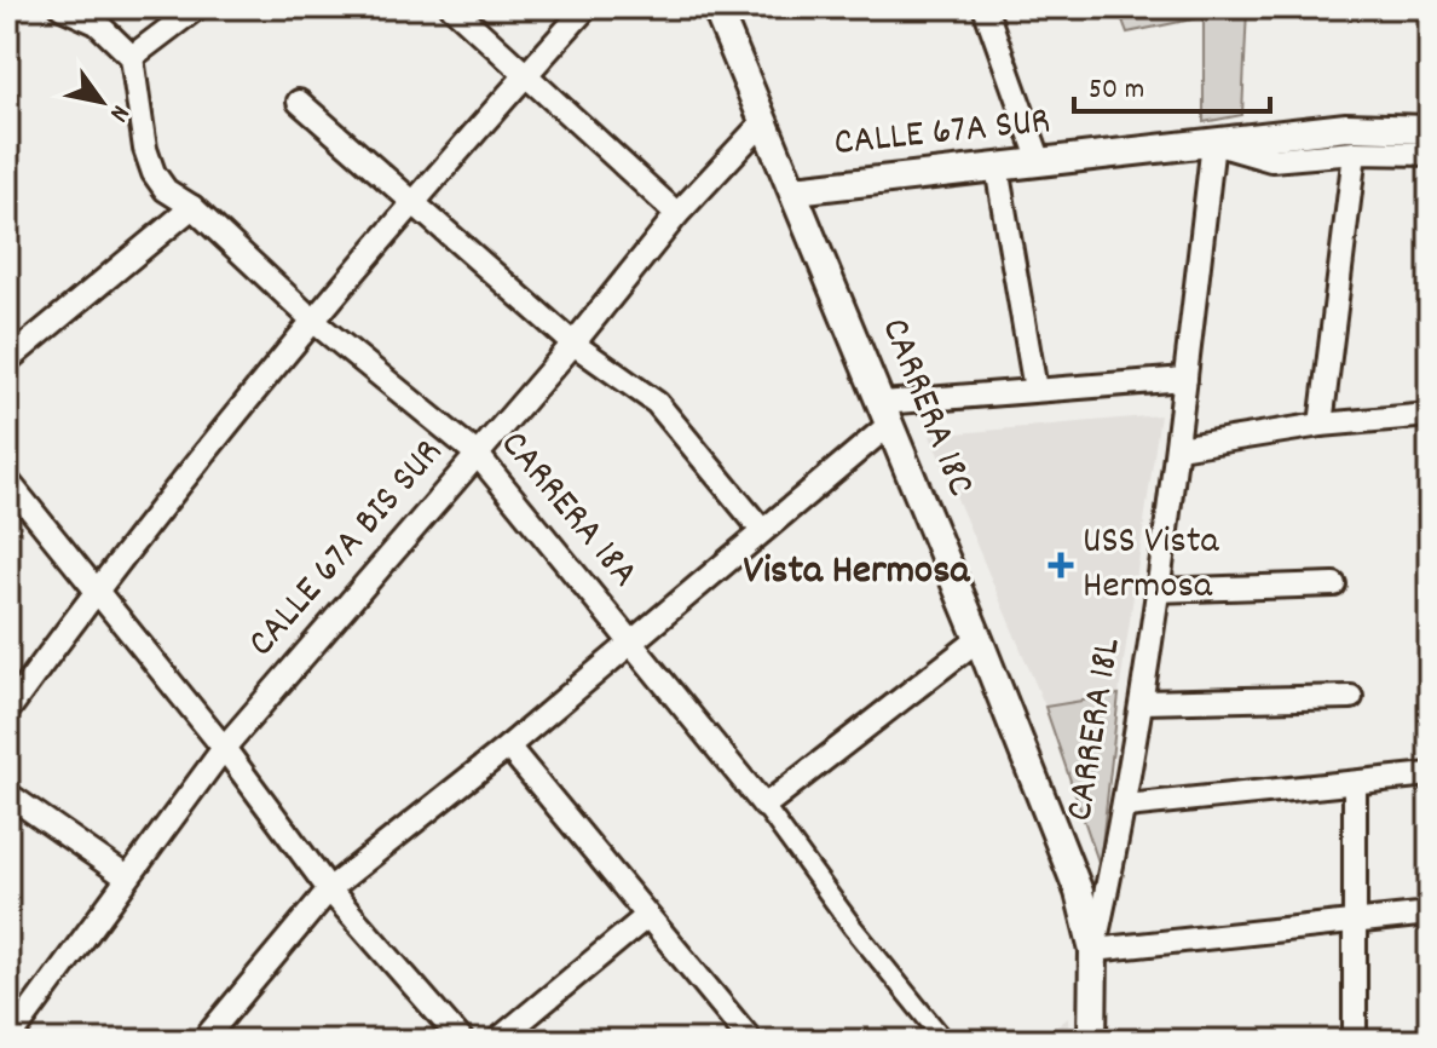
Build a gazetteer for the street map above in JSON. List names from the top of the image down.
{
  "streets": {
    "street": [
      "CALLE 67A SUR",
      "CARRERA 18C",
      "CARRERA 18A",
      "CALLE 67A BIS SUR",
      "CARRERA 18L"
    ]
  },
  "crossings": [
    ["CALLE 67A SUR", "CARRERA 18C"],
    ["CALLE 67A SUR", "CARRERA 18L"],
    ["CARRERA 18C", "CALLE 67A BIS SUR"],
    ["CARRERA 18C", "CARRERA 18L"],
    ["CARRERA 18A", "CALLE 67A BIS SUR"]
  ],
  "districts": ["Vista Hermosa"],
  "places": {
    "health": ["USS Vista Hermosa"]
  },
  "scale_bar": "50 m",
  "north": "bottom right"
}
